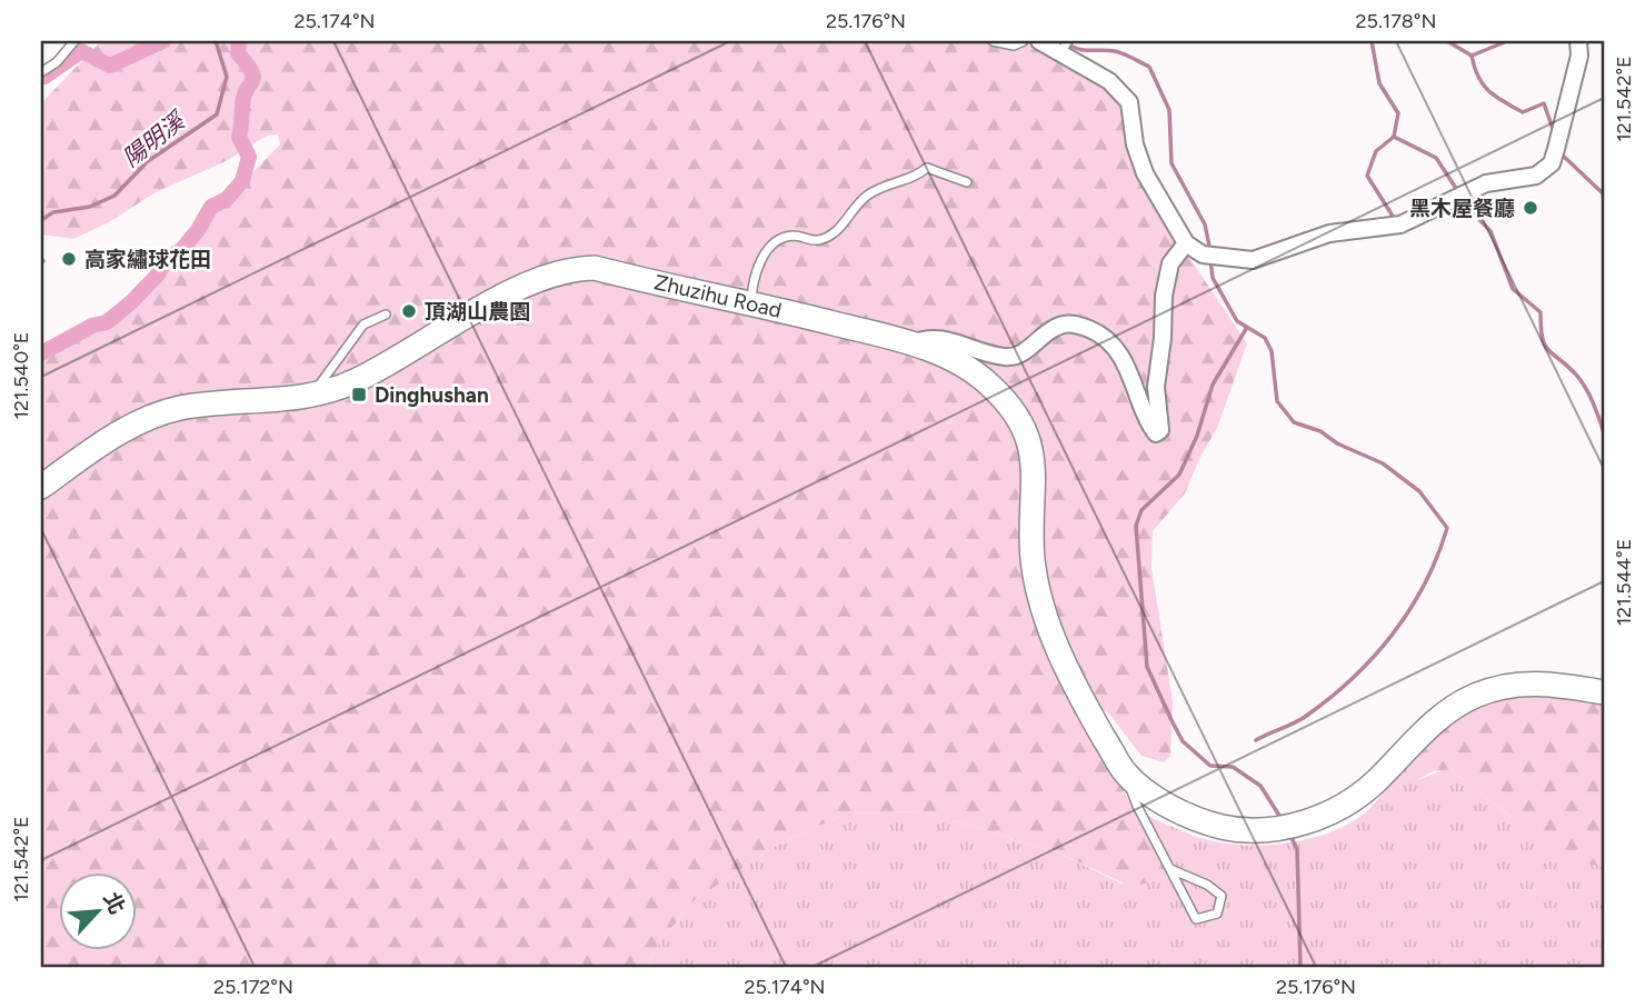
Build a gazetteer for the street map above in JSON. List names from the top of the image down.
{
  "streets": {
    "main road": ["Zhuzihu Road"]
  },
  "water": ["陽明溪"],
  "places": {
    "other": ["黑木屋餐廳", "高家繡球花田", "頂湖山農園"],
    "transit": ["Dinghushan"]
  },
  "north": "top right",
  "coordinates": [
    "25.174°N",
    "25.176°N",
    "25.178°N",
    "121.542°E",
    "121.540°E",
    "121.544°E",
    "25.172°N"
  ]
}
